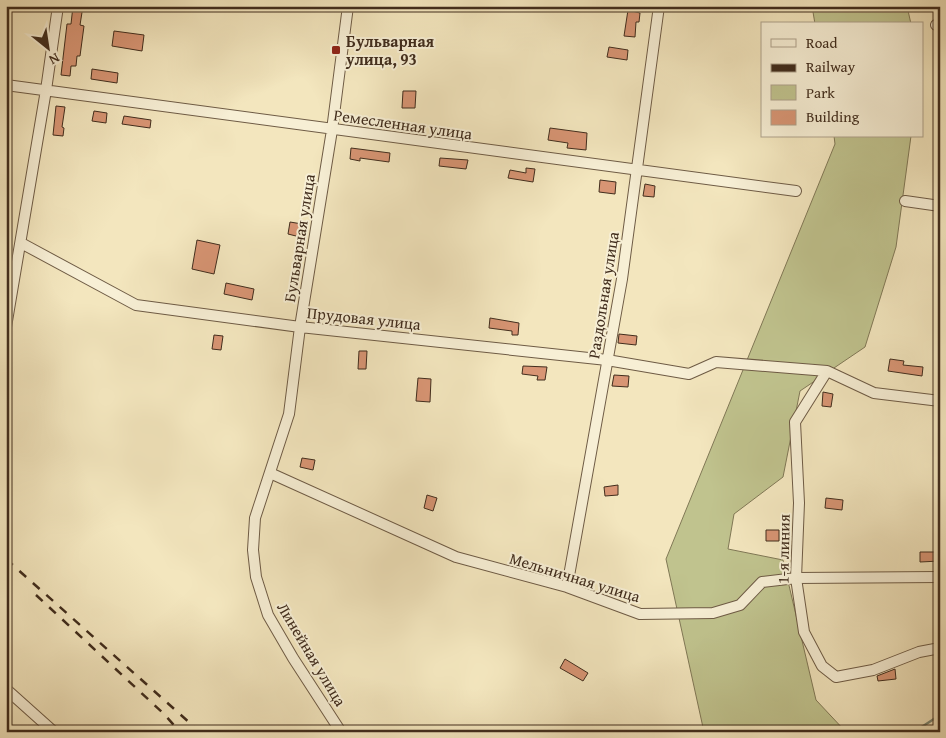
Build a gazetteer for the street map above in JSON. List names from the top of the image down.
{
  "streets": {
    "street": [
      "Ремесленная улица",
      "Бульварная улица",
      "Раздольная улица",
      "Прудовая улица",
      "1-я линия",
      "Мельничная улица",
      "Линейная улица"
    ]
  },
  "crossings": [
    ["Ремесленная улица", "Бульварная улица"],
    ["Ремесленная улица", "Раздольная улица"],
    ["Бульварная улица", "Прудовая улица"],
    ["Бульварная улица", "Мельничная улица"],
    ["Бульварная улица", "Линейная улица"],
    ["Раздольная улица", "Прудовая улица"],
    ["Раздольная улица", "Мельничная улица"],
    ["Прудовая улица", "1-я линия"],
    ["1-я линия", "Мельничная улица"],
    ["Мельничная улица", "Линейная улица"]
  ],
  "places": {
    "transit": ["Бульварная улица, 93"]
  },
  "legend": [
    "Road",
    "Railway",
    "Park",
    "Building"
  ],
  "north": "bottom right"
}
